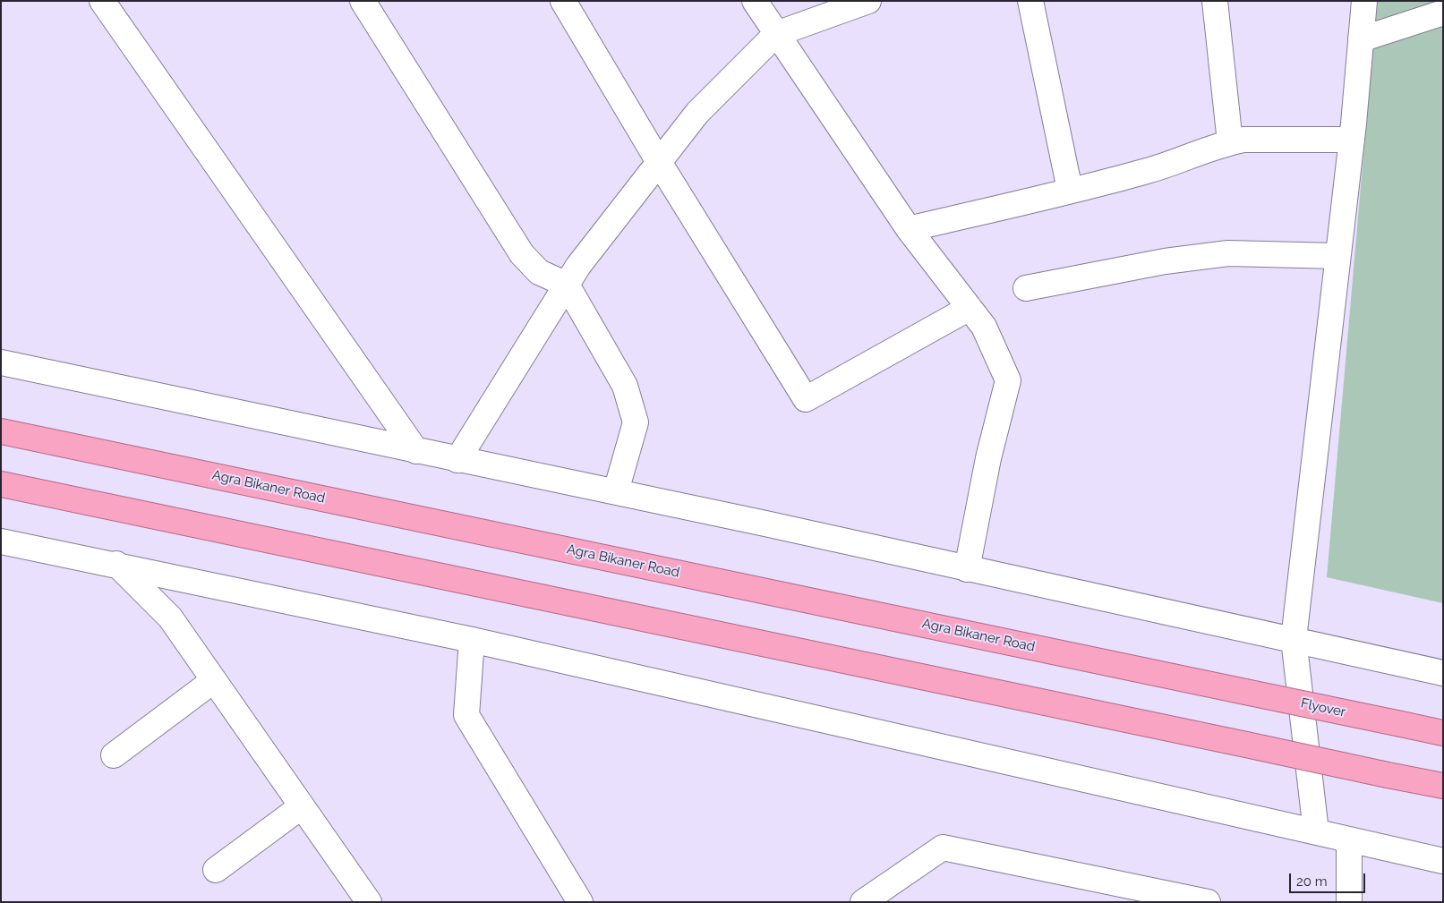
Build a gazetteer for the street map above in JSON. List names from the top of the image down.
{
  "streets": {
    "highway": ["Agra Bikaner Road", "Flyover"]
  },
  "crossings": [
    ["Agra Bikaner Road", "Flyover"]
  ],
  "scale_bar": "20 m"
}
